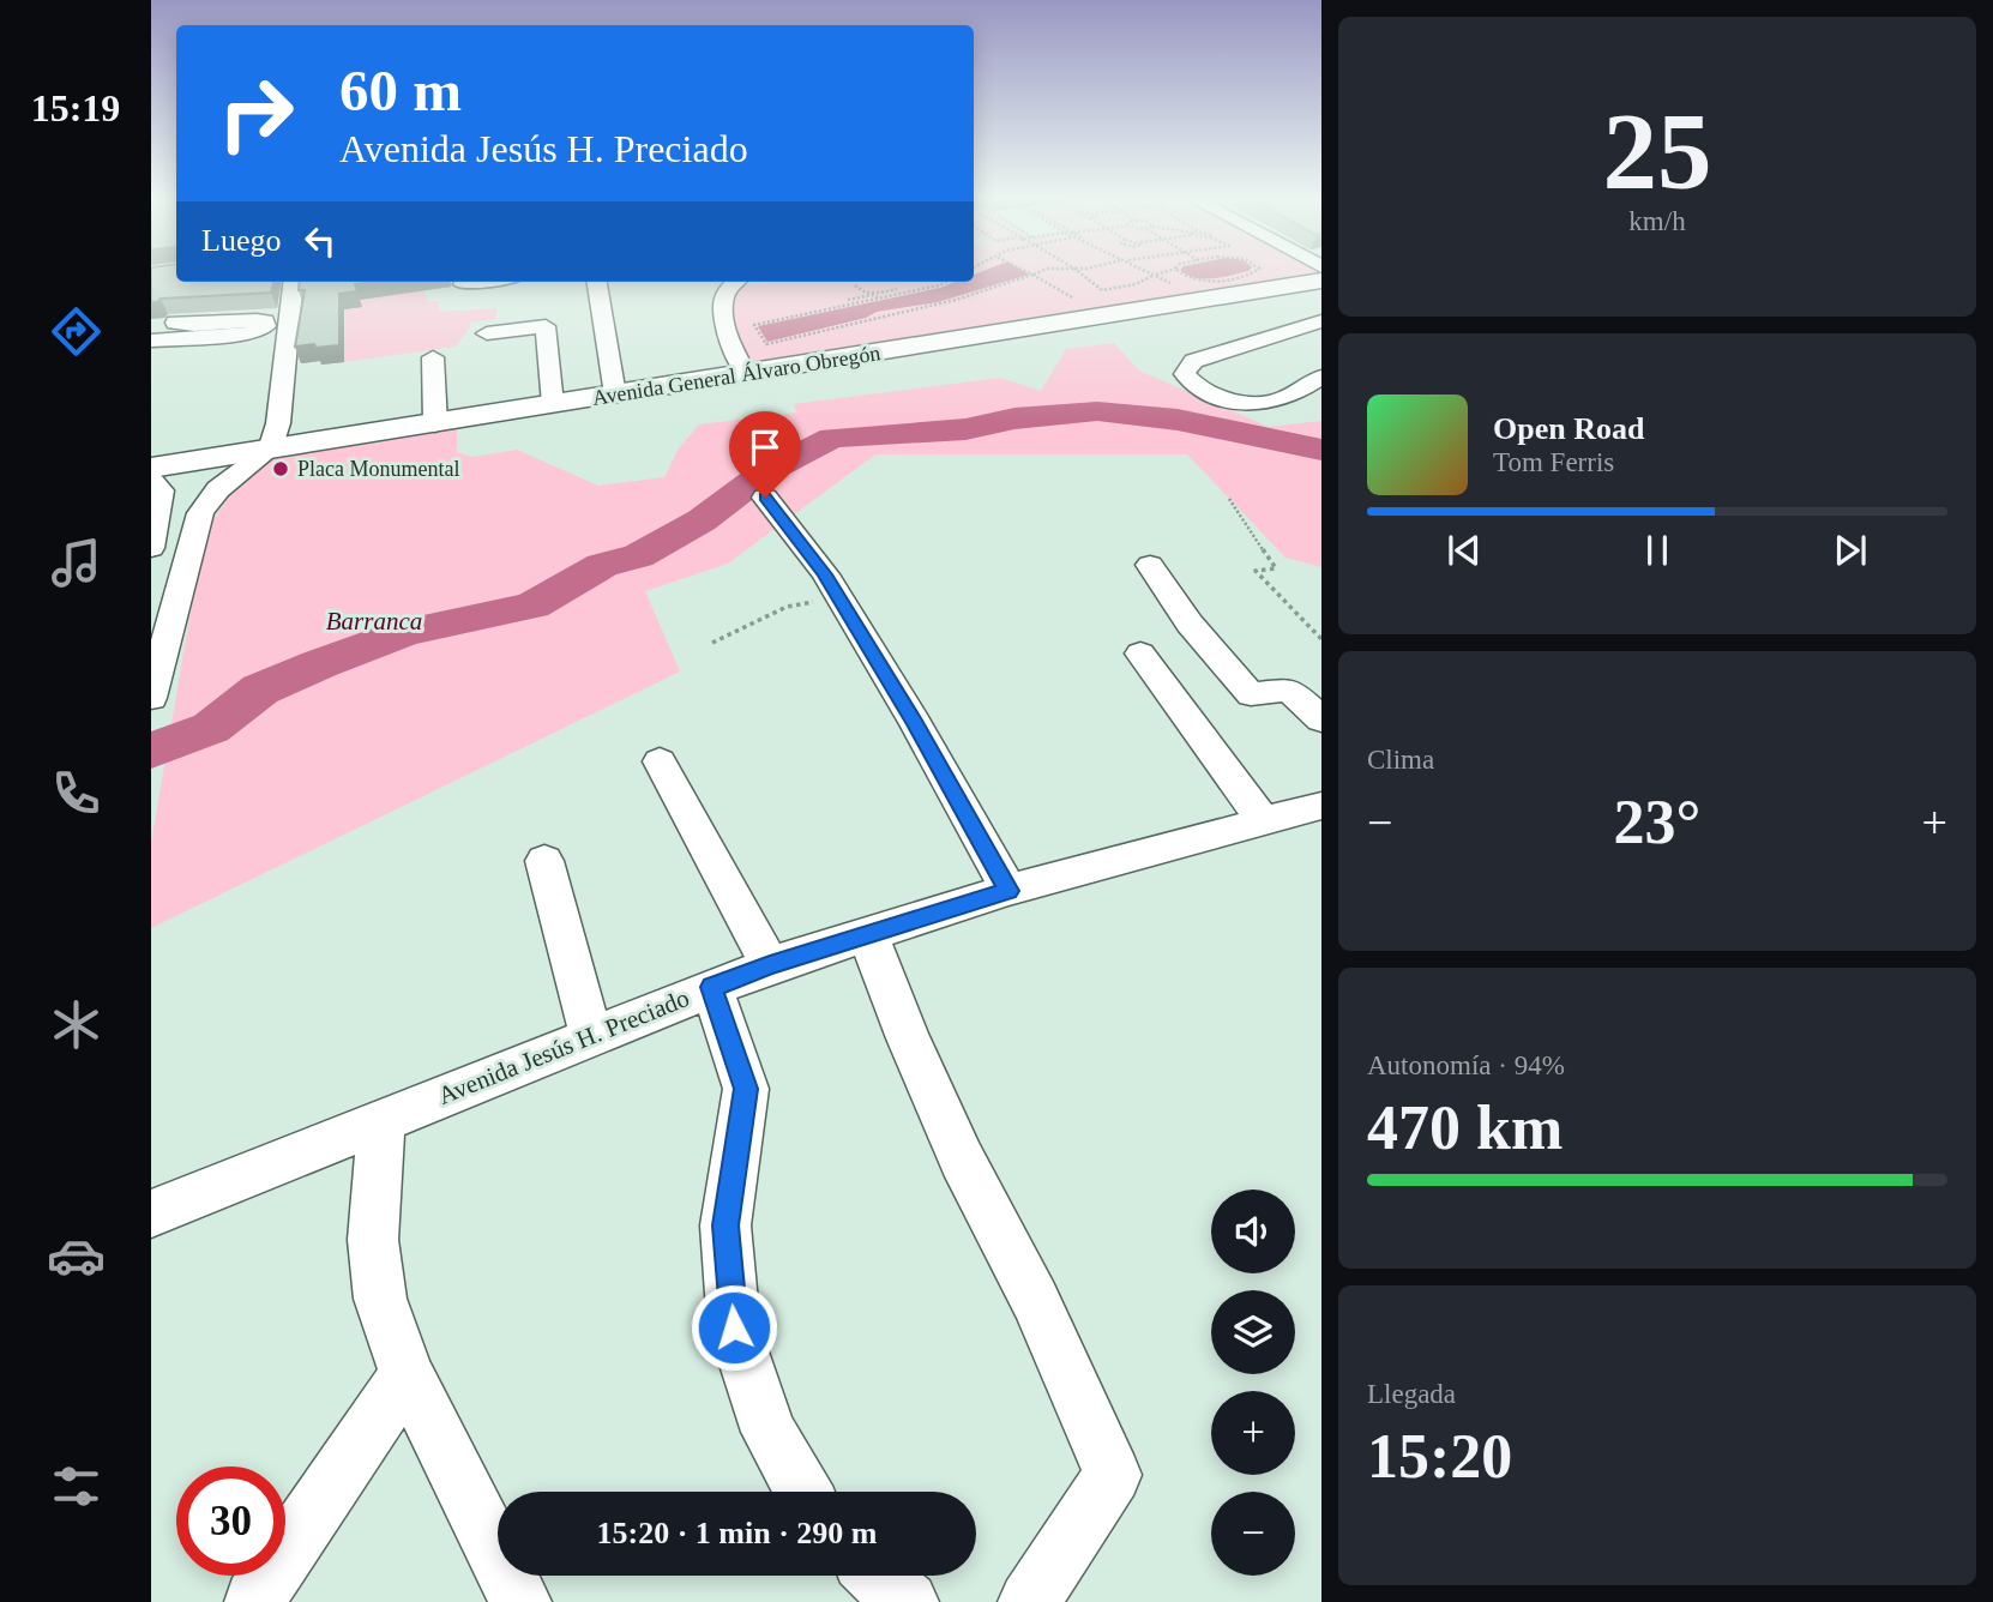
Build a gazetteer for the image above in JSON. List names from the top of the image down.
{
  "streets": {
    "main road": ["Avenida General Álvaro Obregón"],
    "street": ["Avenida Jesús H. Preciado"]
  },
  "parks": ["Barranca"],
  "places": ["Placa Monumental"],
  "page": {
    "tabs": "15:19",
    "tile": [
      ["25", "km/h"],
      "Clima",
      ["Autonomía · 94%", "470 km"],
      ["Llegada", "15:20"]
    ],
    "turn": ["60 m", "Avenida Jesús H. Preciado"],
    "then": "Luego",
    "song": ["Open Road", "Tom Ferris"],
    "heat": ["−", "23°", "+"],
    "map_buttons": ["+", "−"],
    "limit": "30",
    "trip": "15:20 · 1 min · 290 m"
  }
}
